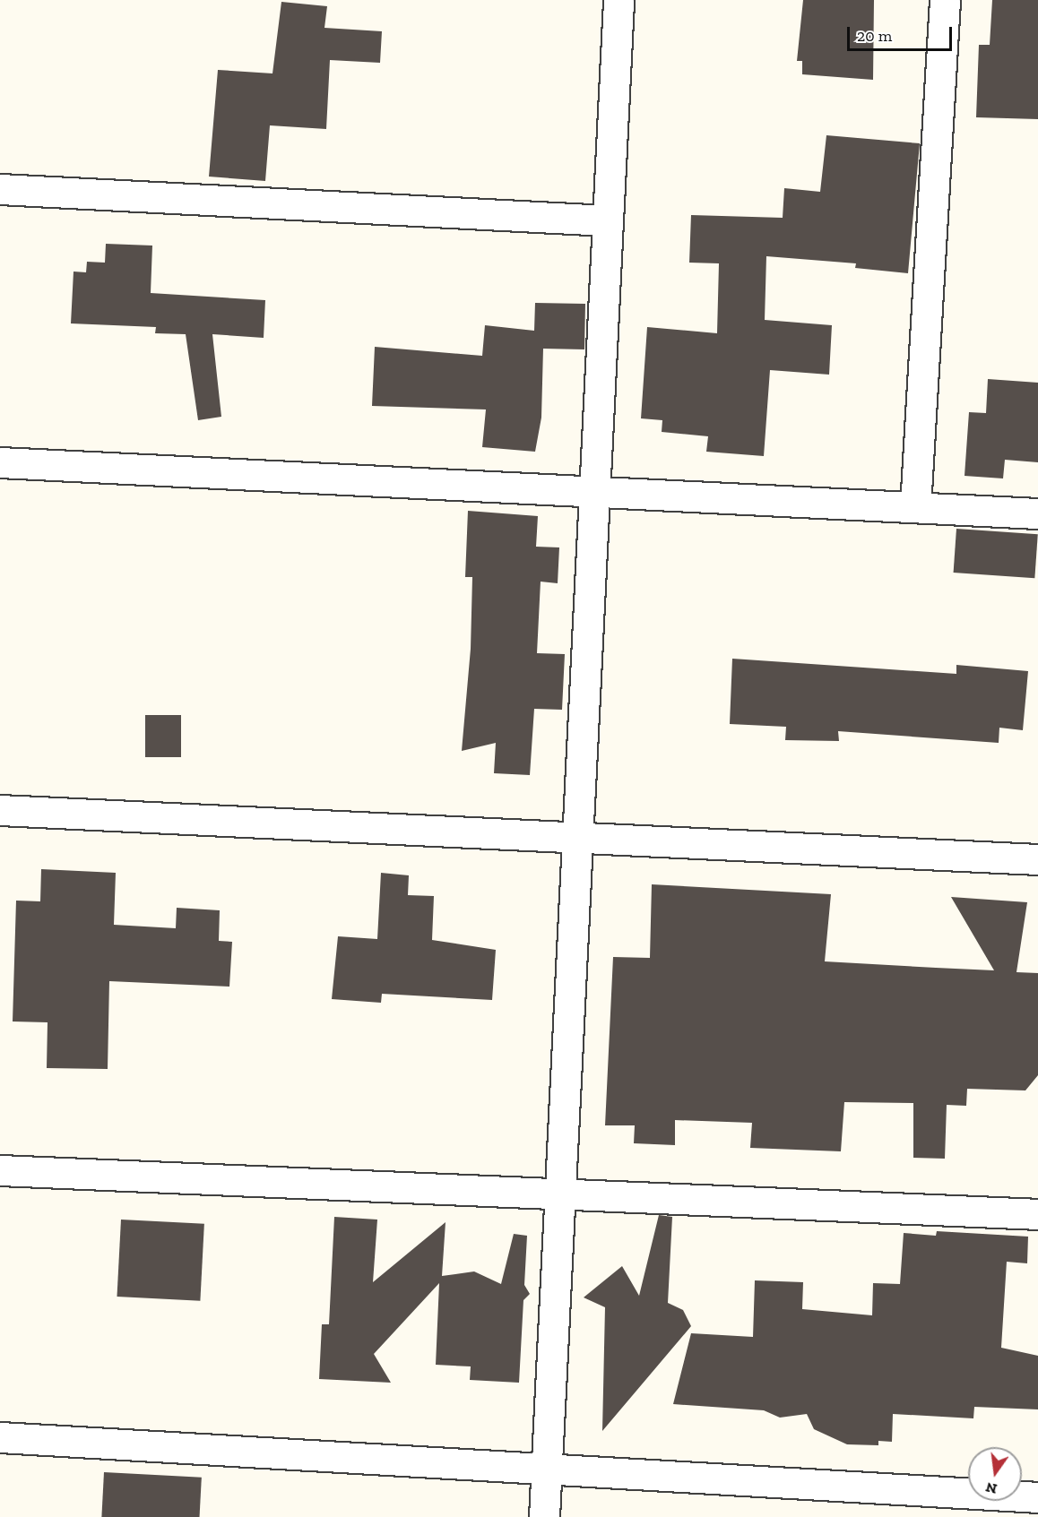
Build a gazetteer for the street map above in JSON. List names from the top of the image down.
{
  "scale_bar": "20 m",
  "north": "bottom"
}
